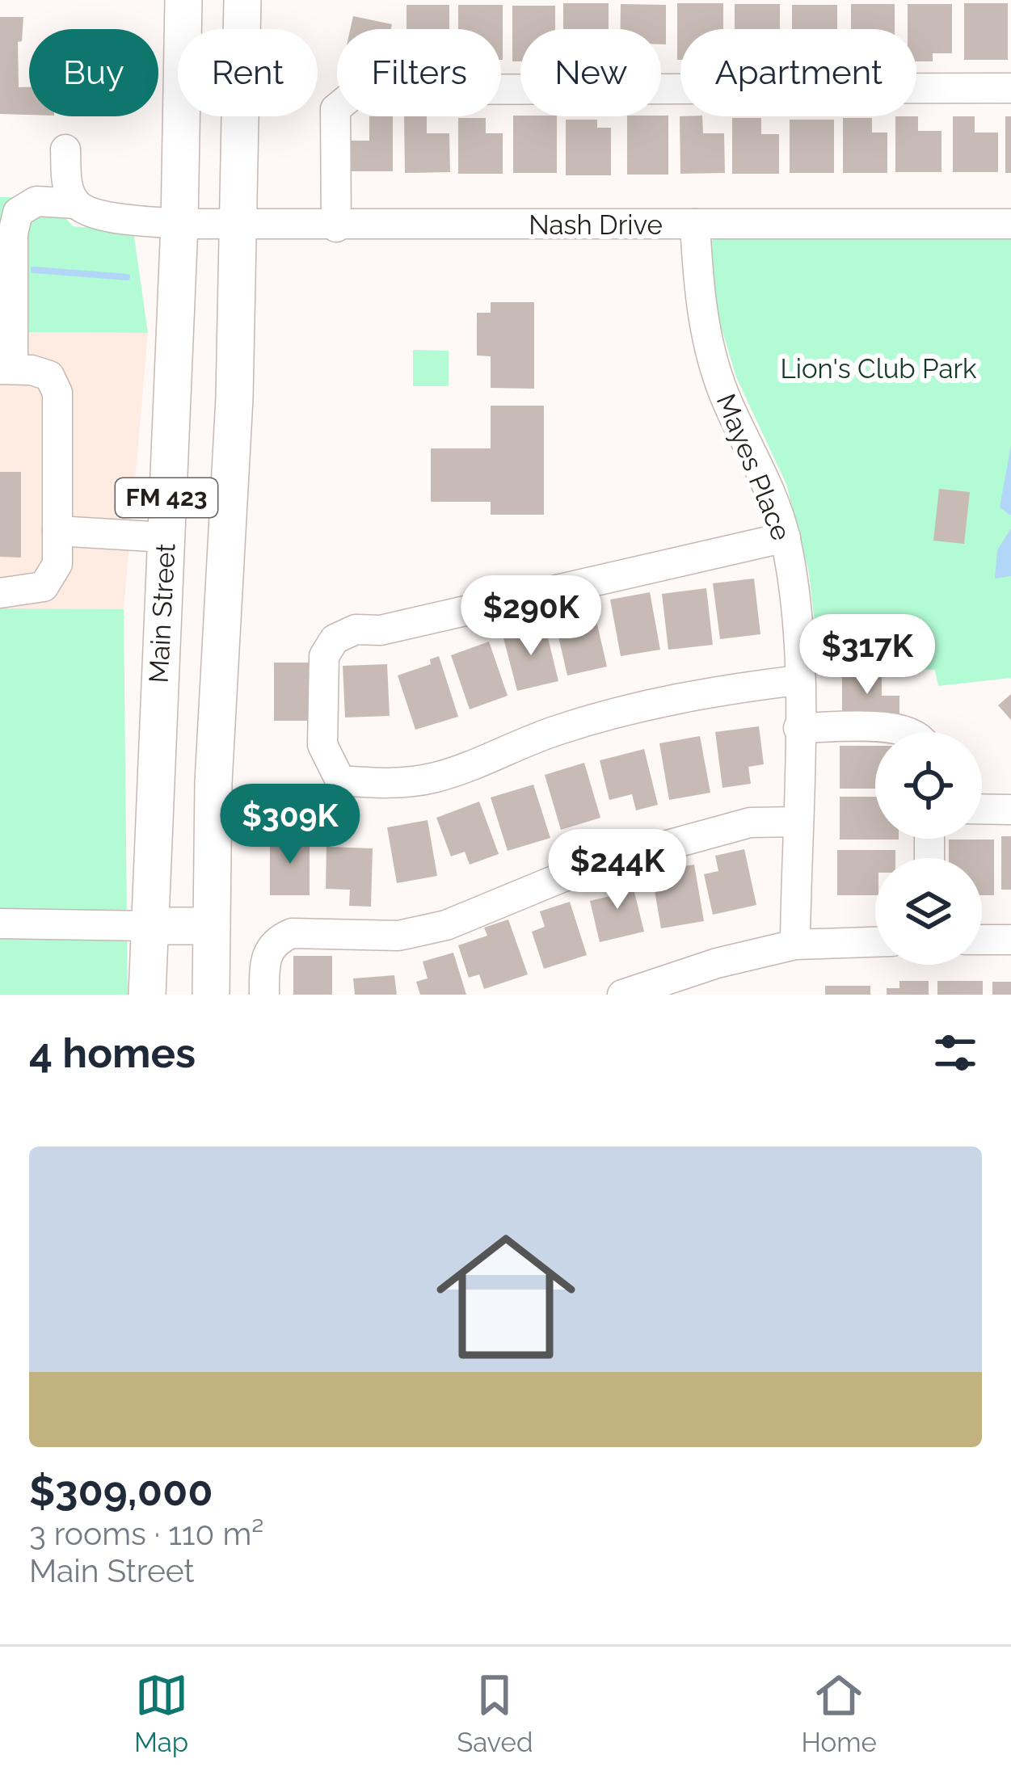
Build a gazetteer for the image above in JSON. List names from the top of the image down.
{
  "streets": {
    "main road": ["FM 423", "Main Street"],
    "street": ["Nash Drive", "Mayes Place"]
  },
  "crossings": [
    ["Nash Drive", "Mayes Place"],
    ["Nash Drive", "FM 423"],
    ["Nash Drive", "Main Street"]
  ],
  "parks": ["Lion's Club Park"],
  "page": {
    "chip": [
      "Buy",
      "Rent",
      "Filters",
      "New",
      "Apartment"
    ],
    "price": [
      "$290K",
      "$317K",
      "$309K",
      "$244K"
    ],
    "heading": "4 homes",
    "list": [
      {
        "name": "$309,000",
        "note": "3 rooms · 110 m² · Main Street"
      }
    ],
    "tabs": ["Map", "Saved", "Home"]
  }
}
